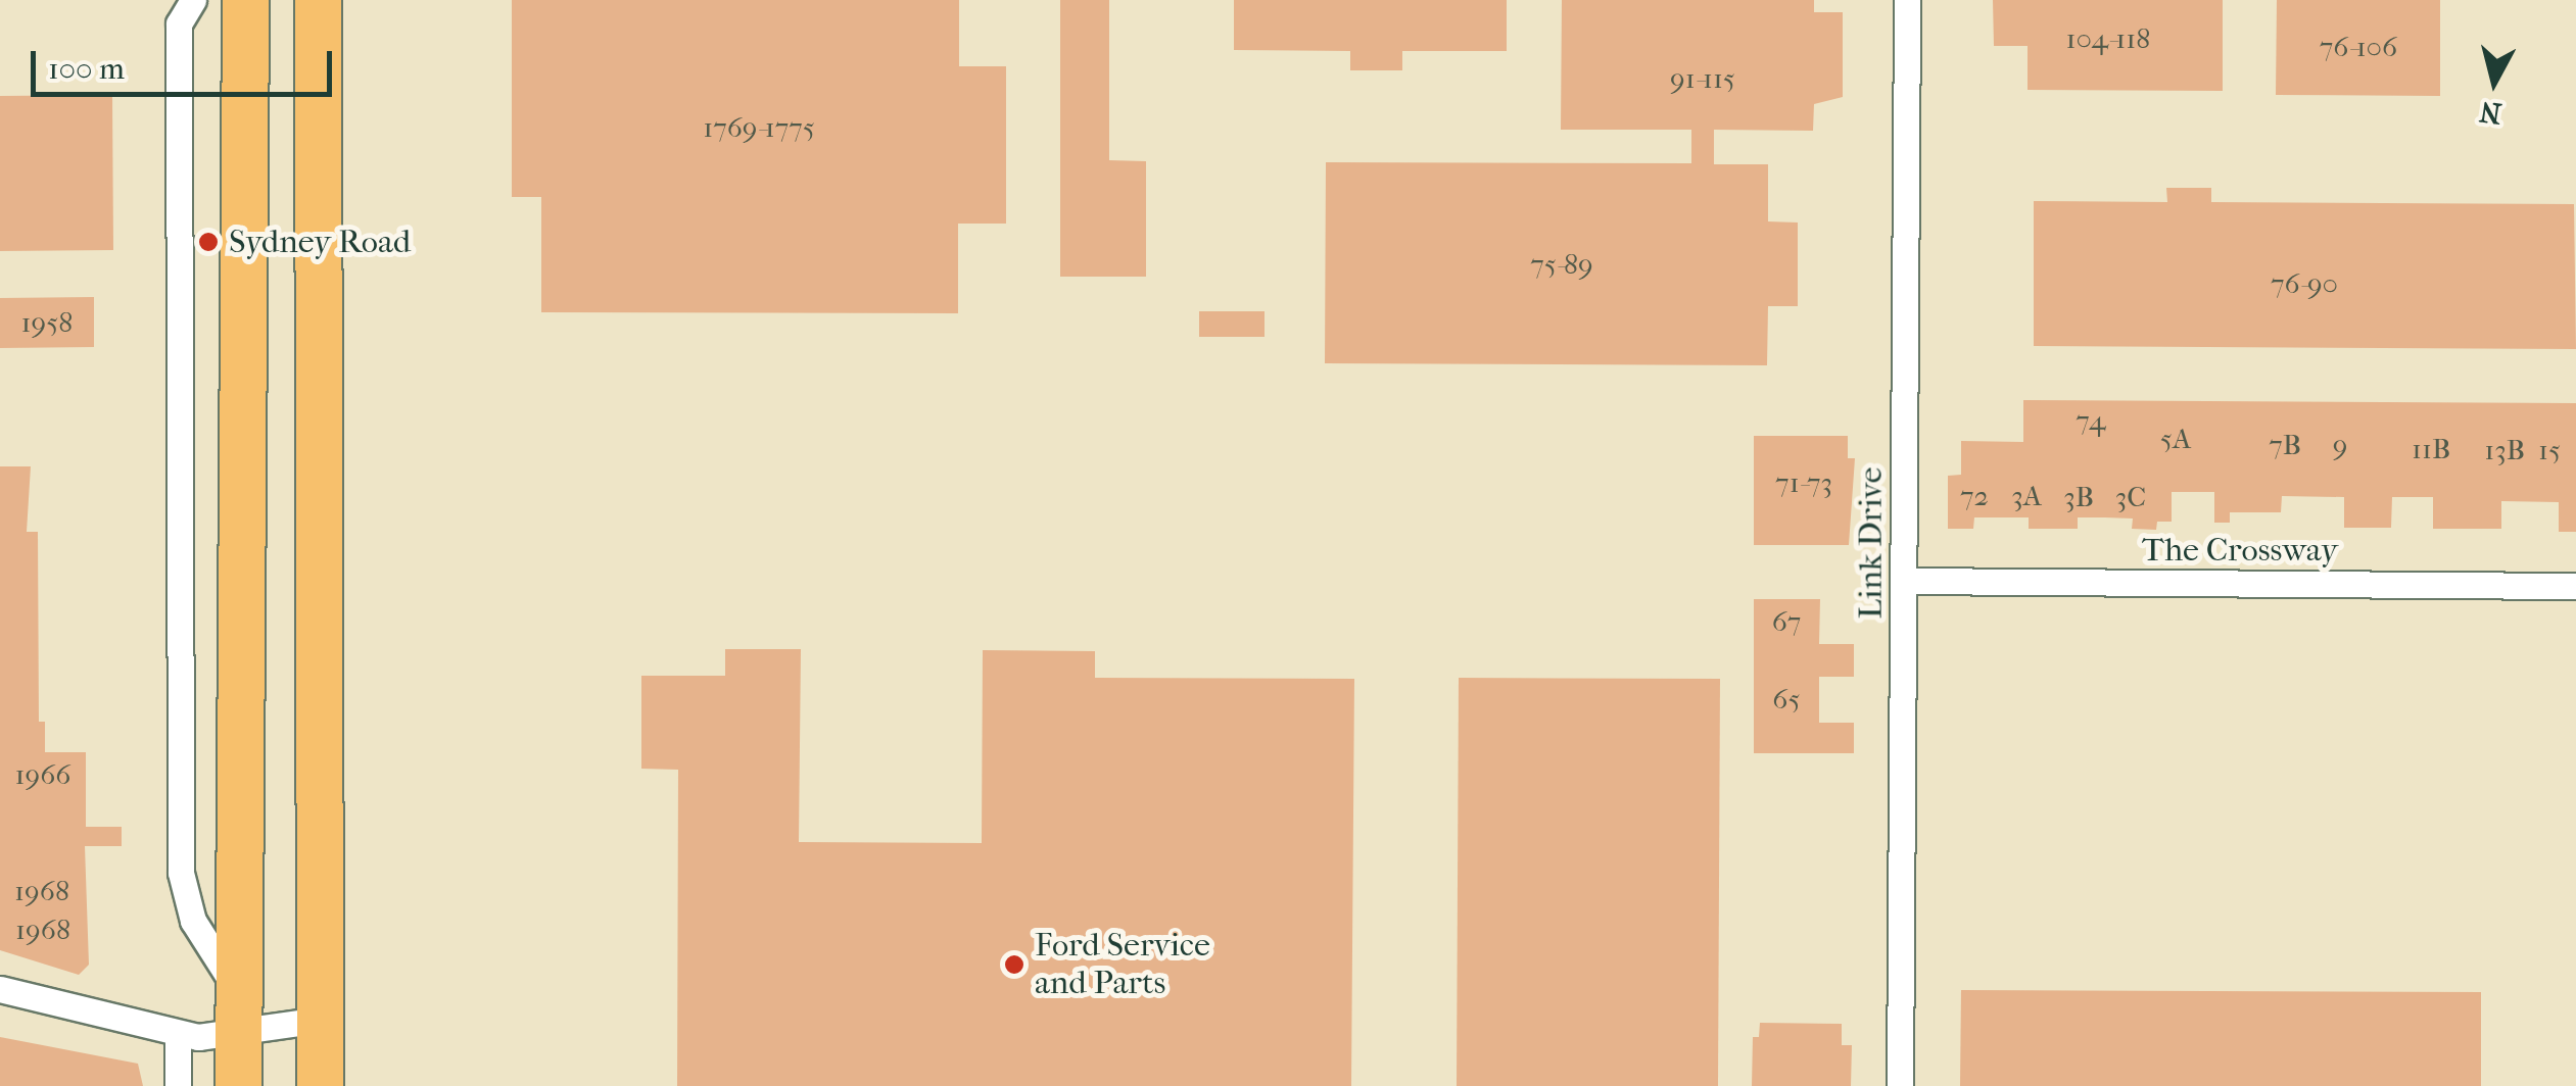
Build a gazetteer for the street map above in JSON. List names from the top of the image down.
{
  "streets": {
    "street": ["Link Drive", "The Crossway"]
  },
  "crossings": [
    ["Link Drive", "The Crossway"]
  ],
  "places": ["Sydney Road", "Ford Service and Parts"],
  "house_numbers": [
    "104-118",
    "76-106",
    "91-115",
    "1769-1775",
    "75-89",
    "76-90",
    "1958",
    "74",
    "5A",
    "7B",
    "9",
    "11B",
    "13B",
    "15",
    "71-73",
    "72",
    "3A",
    "3B",
    "3C",
    "67",
    "65",
    "1966",
    "1968",
    "1968"
  ],
  "scale_bar": "100 m",
  "north": "bottom"
}
